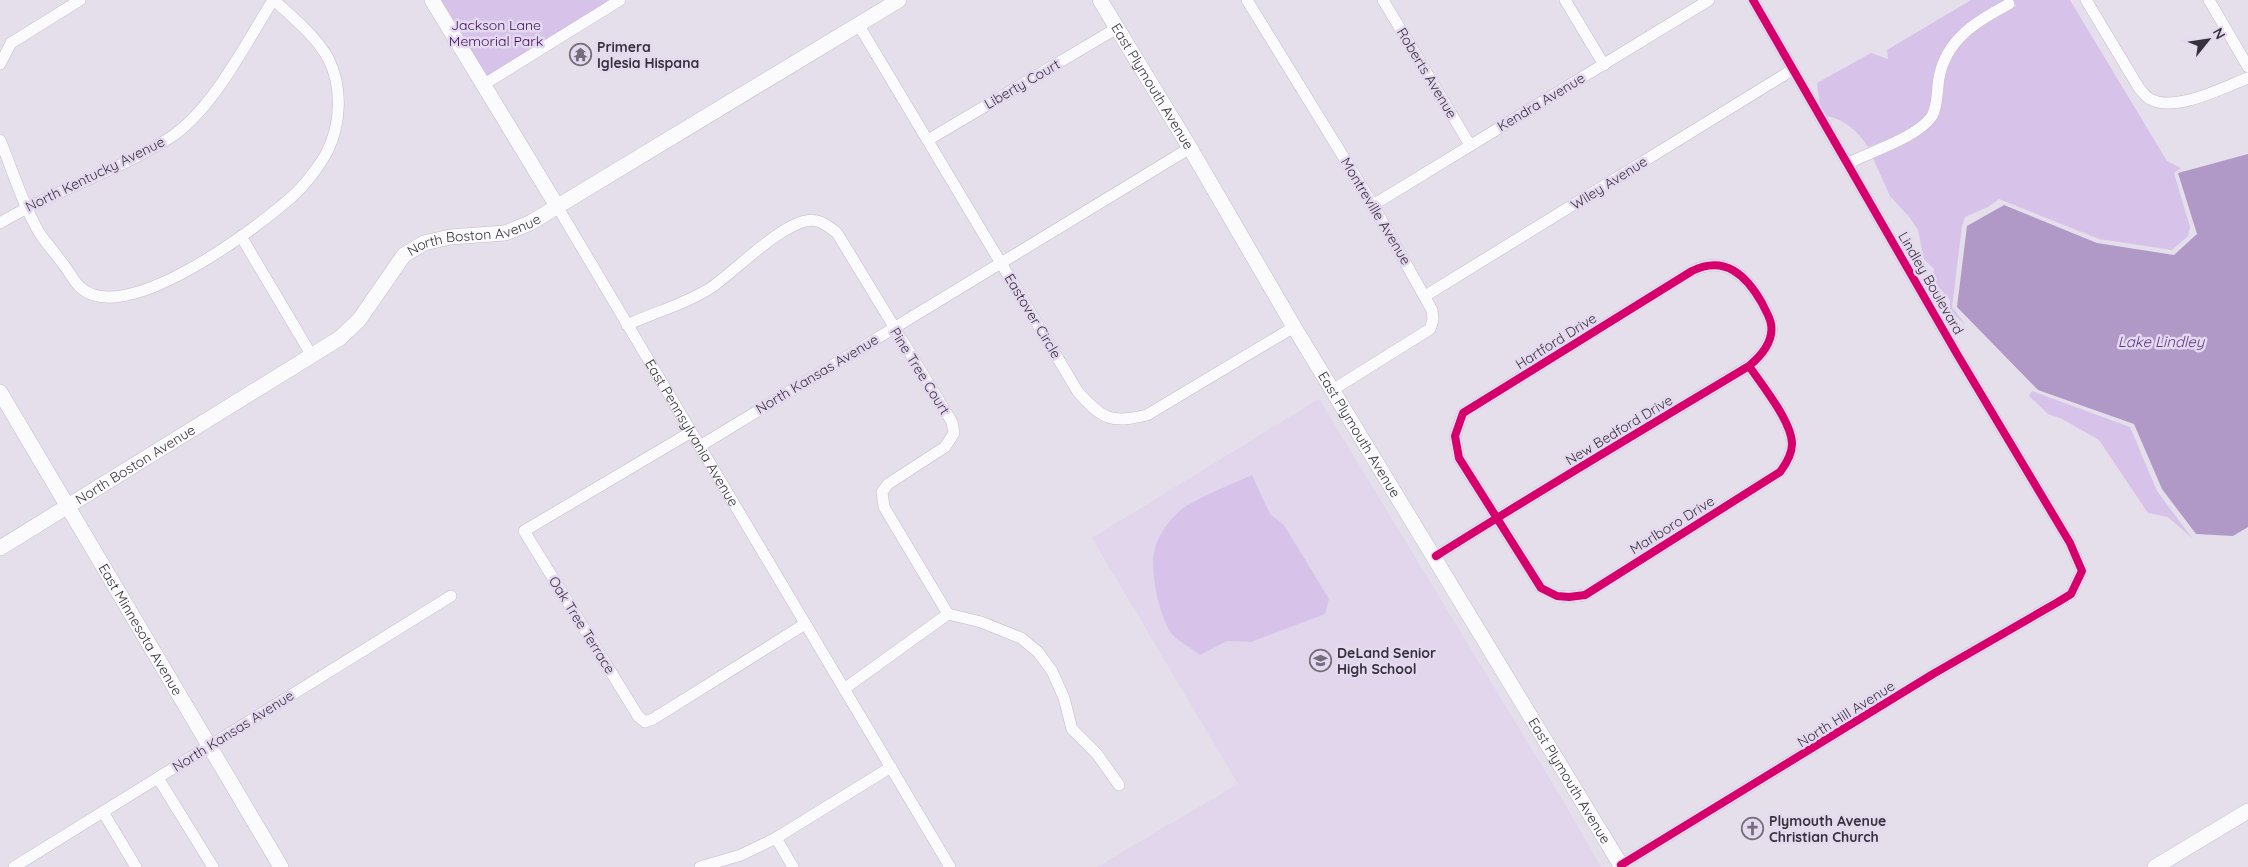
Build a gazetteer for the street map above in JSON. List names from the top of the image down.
{
  "streets": {
    "street": [
      "Roberts Avenue",
      "Liberty Court",
      "East Plymouth Avenue",
      "Kendra Avenue",
      "North Kentucky Avenue",
      "Wiley Avenue",
      "Montreville Avenue",
      "North Boston Avenue",
      "Lindley Boulevard",
      "Eastover Circle",
      "Hartford Drive",
      "Pine Tree Court",
      "North Kansas Avenue",
      "New Bedford Drive",
      "East Pennsylvania Avenue",
      "Marlboro Drive",
      "Oak Tree Terrace",
      "East Minnesota Avenue",
      "North Hill Avenue"
    ]
  },
  "crossings": [
    ["Roberts Avenue", "Kendra Avenue"],
    ["Liberty Court", "East Plymouth Avenue"],
    ["Liberty Court", "Eastover Circle"],
    ["East Plymouth Avenue", "Montreville Avenue"],
    ["East Plymouth Avenue", "Eastover Circle"],
    ["East Plymouth Avenue", "North Kansas Avenue"],
    ["East Plymouth Avenue", "New Bedford Drive"],
    ["East Plymouth Avenue", "North Hill Avenue"],
    ["Kendra Avenue", "Montreville Avenue"],
    ["Wiley Avenue", "Montreville Avenue"],
    ["Wiley Avenue", "Lindley Boulevard"],
    ["North Boston Avenue", "Eastover Circle"],
    ["North Boston Avenue", "East Pennsylvania Avenue"],
    ["North Boston Avenue", "East Minnesota Avenue"],
    ["Lindley Boulevard", "North Hill Avenue"],
    ["Eastover Circle", "North Kansas Avenue"],
    ["Hartford Drive", "New Bedford Drive"],
    ["Hartford Drive", "Marlboro Drive"],
    ["Pine Tree Court", "North Kansas Avenue"],
    ["Pine Tree Court", "East Pennsylvania Avenue"],
    ["North Kansas Avenue", "East Pennsylvania Avenue"],
    ["North Kansas Avenue", "East Minnesota Avenue"],
    ["New Bedford Drive", "Marlboro Drive"],
    ["East Pennsylvania Avenue", "Oak Tree Terrace"]
  ],
  "water": ["Lake Lindley"],
  "parks": ["Jackson Lane Memorial Park"],
  "places": {
    "temple": ["Primera Iglesia Hispana"],
    "school or university": ["DeLand Senior High School"],
    "church": ["Plymouth Avenue Christian Church"]
  },
  "north": "top right"
}
